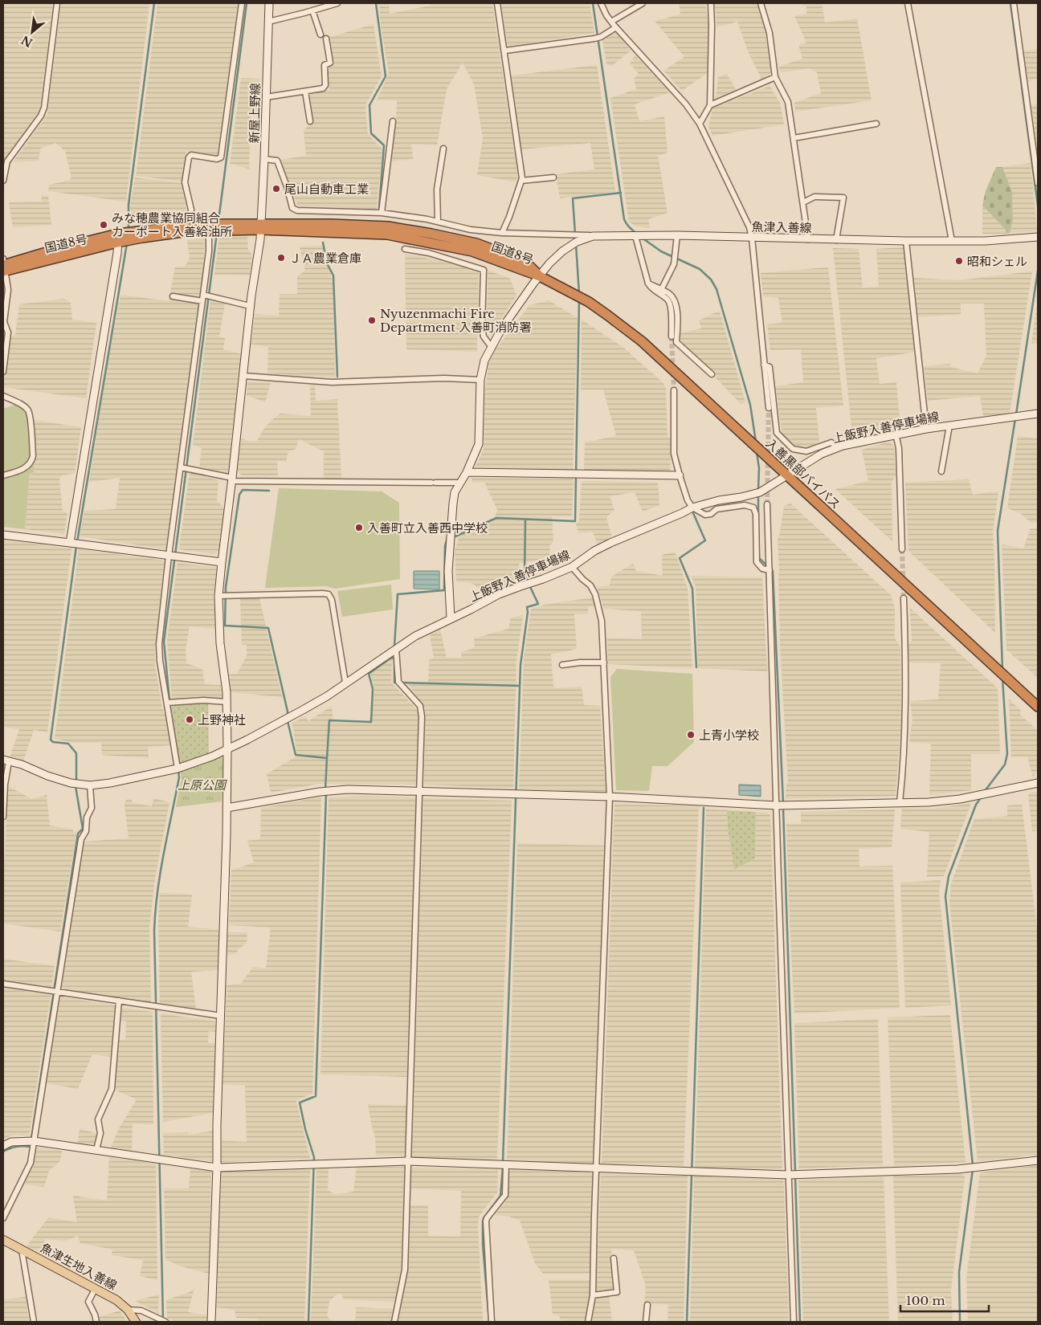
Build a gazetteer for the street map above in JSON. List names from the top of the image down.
{
  "streets": {
    "highway": ["国道8号", "入善黒部バイパス"],
    "main road": ["魚津生地入善線"],
    "street": ["新屋上野線", "魚津入善線", "上飯野入善停車場線"]
  },
  "crossings": [
    ["新屋上野線", "国道8号"],
    ["新屋上野線", "上飯野入善停車場線"],
    ["魚津入善線", "国道8号"],
    ["魚津入善線", "上飯野入善停車場線"],
    ["魚津入善線", "入善黒部バイパス"],
    ["国道8号", "入善黒部バイパス"],
    ["上飯野入善停車場線", "入善黒部バイパス"]
  ],
  "parks": ["上原公園"],
  "places": [
    "尾山自動車工業",
    "みな穂農業協同組合 カーポート入善給油所",
    "ＪＡ農業倉庫",
    "昭和シェル",
    "Nyuzenmachi Fire Department 入善町消防署",
    "入善町立入善西中学校",
    "上野神社",
    "上青小学校"
  ],
  "scale_bar": "100 m",
  "north": "bottom left"
}
